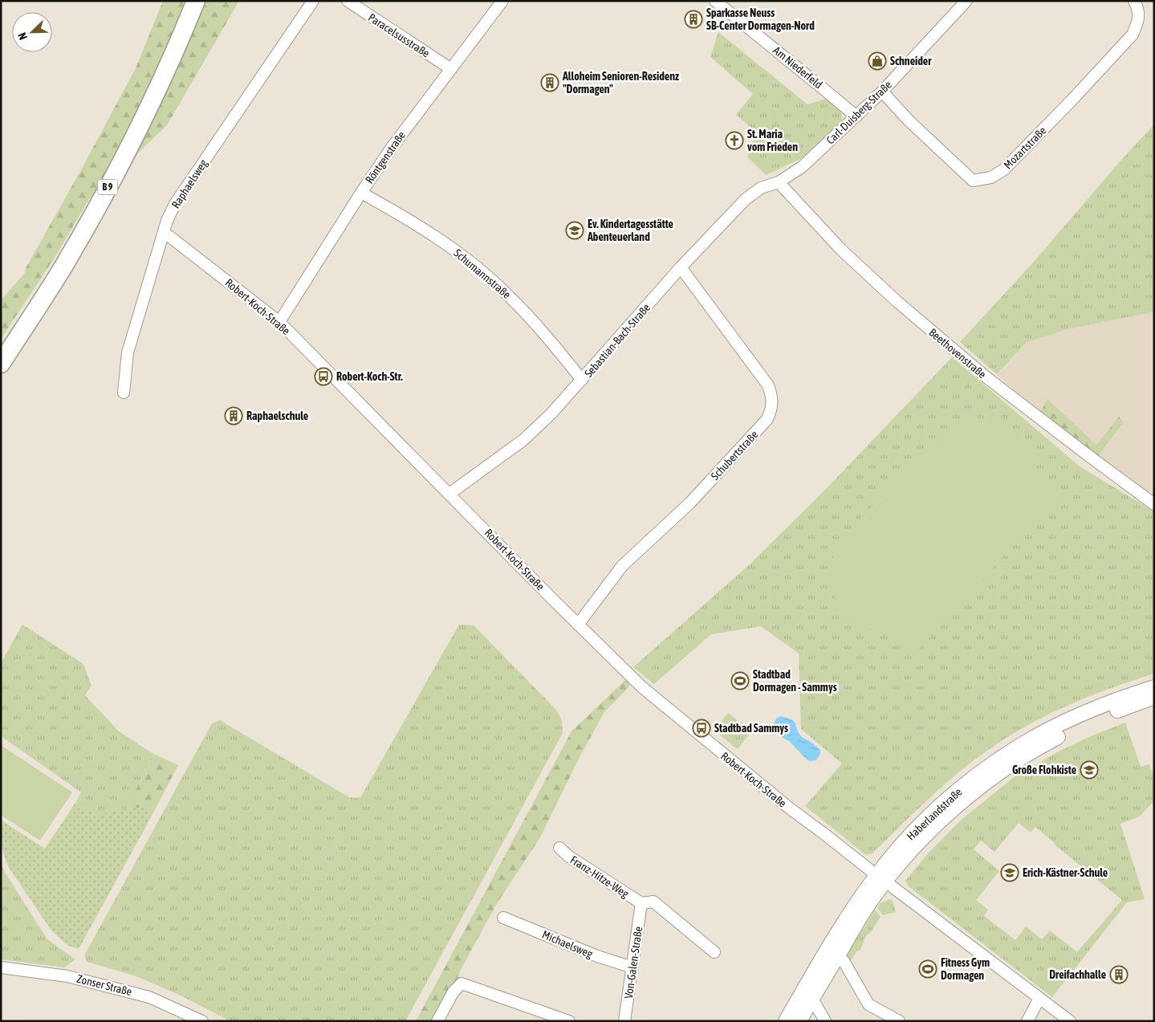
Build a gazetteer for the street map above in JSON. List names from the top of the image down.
{
  "streets": {
    "main road": ["B 9"],
    "street": [
      "Paracelsusstraße",
      "Am Niederfeld",
      "Carl-Duisberg-Straße",
      "Mozartstraße",
      "Röntgenstraße",
      "Raphaelsweg",
      "Schumannstraße",
      "Robert-Koch-Straße",
      "Sebastian-Bach-Straße",
      "Beethovenstraße",
      "Schubertstraße",
      "Haberlandstraße",
      "Franz-Hitze-Weg",
      "Michaelsweg",
      "Von-Galen-Straße",
      "Zonser Straße"
    ]
  },
  "crossings": [
    ["Paracelsusstraße", "Röntgenstraße"],
    ["Am Niederfeld", "Carl-Duisberg-Straße"],
    ["Carl-Duisberg-Straße", "Mozartstraße"],
    ["Carl-Duisberg-Straße", "Sebastian-Bach-Straße"],
    ["Carl-Duisberg-Straße", "Beethovenstraße"],
    ["Röntgenstraße", "Schumannstraße"],
    ["Röntgenstraße", "Robert-Koch-Straße"],
    ["Raphaelsweg", "Robert-Koch-Straße"],
    ["Schumannstraße", "Sebastian-Bach-Straße"],
    ["Robert-Koch-Straße", "Sebastian-Bach-Straße"],
    ["Robert-Koch-Straße", "Schubertstraße"],
    ["Robert-Koch-Straße", "Haberlandstraße"],
    ["Sebastian-Bach-Straße", "Beethovenstraße"],
    ["Sebastian-Bach-Straße", "Schubertstraße"],
    ["Franz-Hitze-Weg", "Von-Galen-Straße"],
    ["Michaelsweg", "Von-Galen-Straße"]
  ],
  "places": {
    "building": [
      "Sparkasse Neuss SB-Center Dormagen-Nord",
      "Alloheim Senioren-Residenz \"Dormagen\"",
      "Raphaelschule",
      "Dreifachhalle"
    ],
    "shop": ["Schneider"],
    "church": ["St. Maria vom Frieden"],
    "school or university": ["Ev. Kindertagesstätte Abenteuerland", "Große Flohkiste", "Erich-Kästner-Schule"],
    "bus stop": ["Robert-Koch-Str.", "Stadtbad Sammys"],
    "sports": ["Stadtbad Dormagen - Sammys", "Fitness Gym Dormagen"]
  },
  "north": "bottom left"
}
